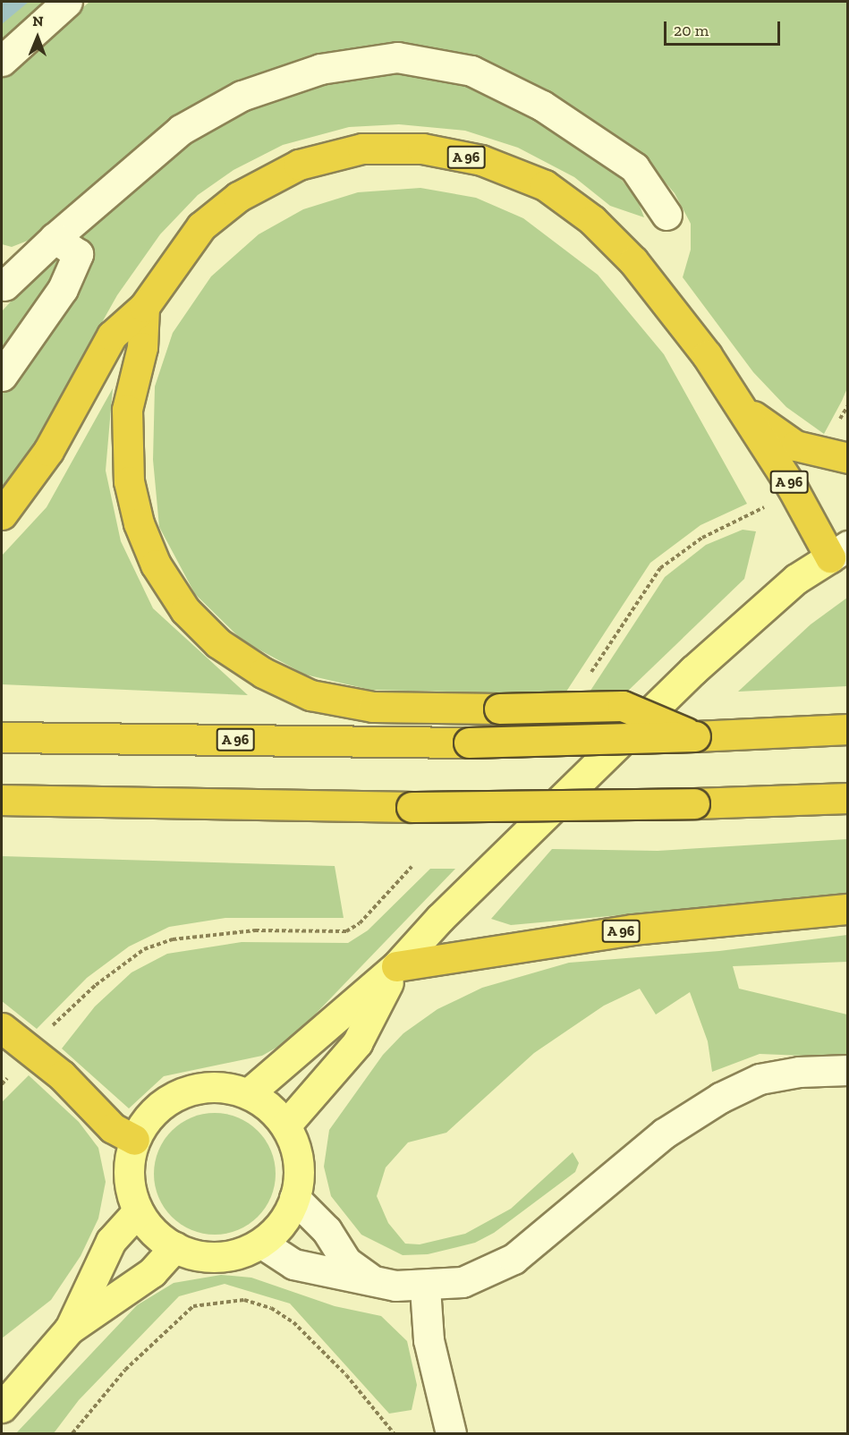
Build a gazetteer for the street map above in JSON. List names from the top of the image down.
{
  "streets": {
    "highway": ["A 96"]
  },
  "scale_bar": "20 m",
  "north": "top"
}
